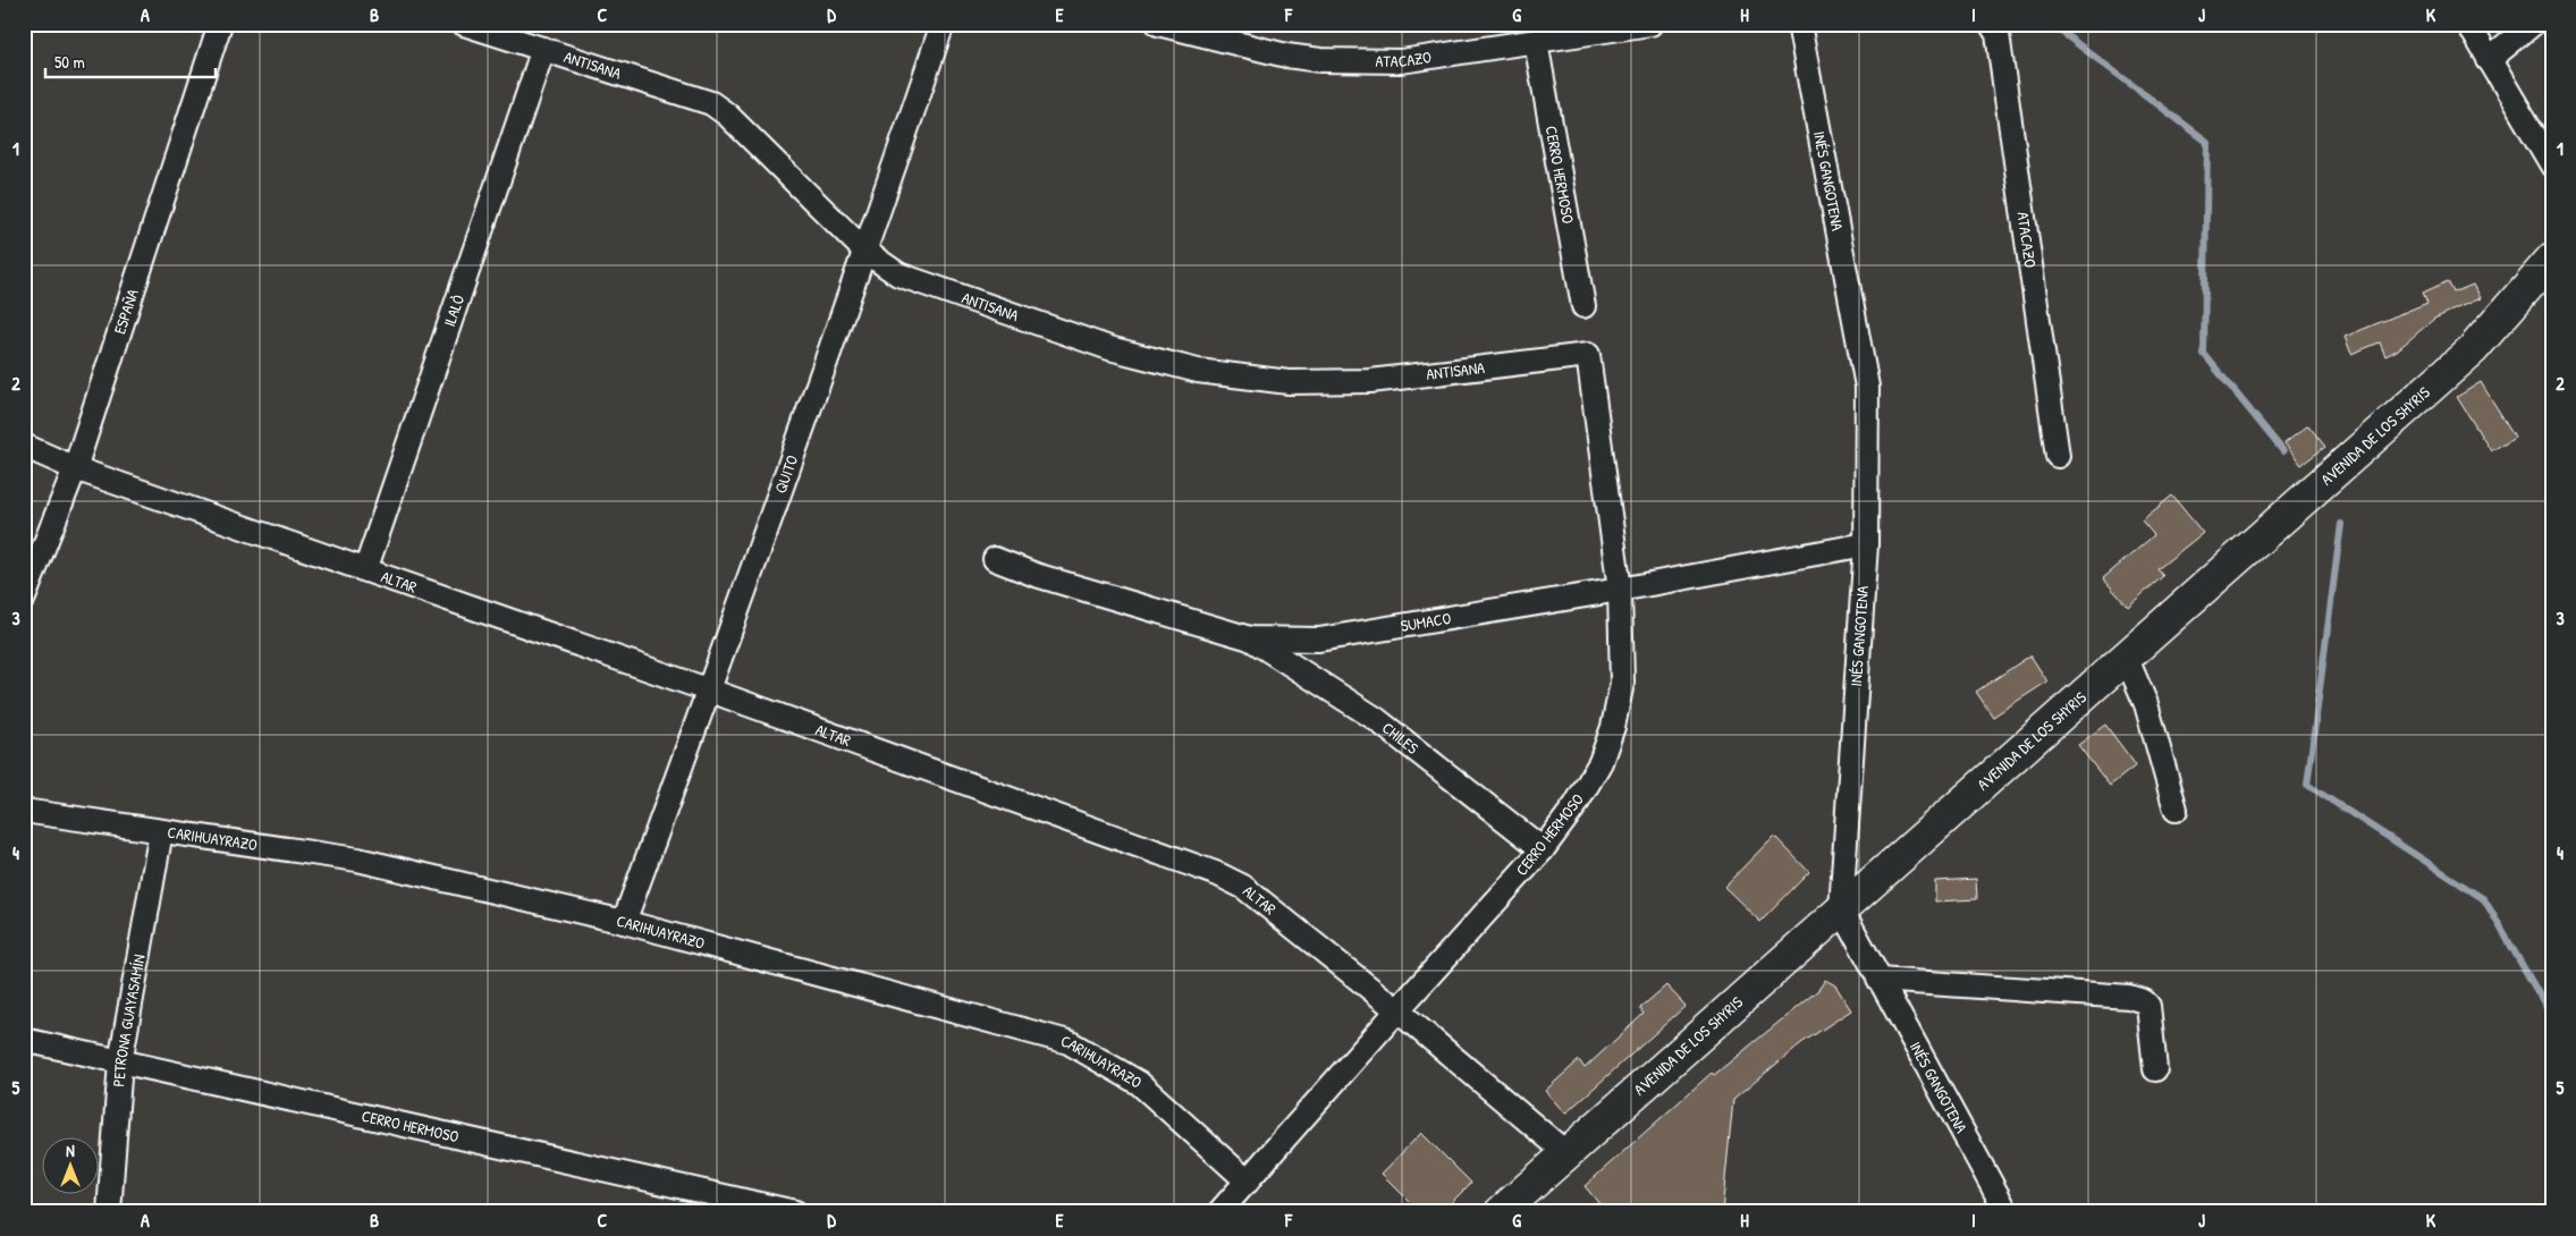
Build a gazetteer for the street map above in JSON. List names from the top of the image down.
{
  "streets": {
    "main road": ["AVENIDA DE LOS SHYRIS"],
    "street": [
      "ATACAZO",
      "ANTISANA",
      "CERRO HERMOSO",
      "INÉS GANGOTENA",
      "ILALÒ",
      "ESPAÑA",
      "QUITO",
      "ALTAR",
      "SUMACO",
      "CHILES",
      "CARIHUAYRAZO",
      "PETRONA GUAYASAMÍN"
    ]
  },
  "crossings": [
    ["ATACAZO", "CERRO HERMOSO"],
    ["ANTISANA", "CERRO HERMOSO"],
    ["ANTISANA", "ILALÒ"],
    ["ANTISANA", "QUITO"],
    ["CERRO HERMOSO", "ALTAR"],
    ["CERRO HERMOSO", "SUMACO"],
    ["CERRO HERMOSO", "CHILES"],
    ["CERRO HERMOSO", "CARIHUAYRAZO"],
    ["CERRO HERMOSO", "PETRONA GUAYASAMÍN"],
    ["INÉS GANGOTENA", "AVENIDA DE LOS SHYRIS"],
    ["INÉS GANGOTENA", "SUMACO"],
    ["ILALÒ", "ALTAR"],
    ["ESPAÑA", "ALTAR"],
    ["AVENIDA DE LOS SHYRIS", "ALTAR"],
    ["QUITO", "ALTAR"],
    ["QUITO", "CARIHUAYRAZO"],
    ["SUMACO", "CHILES"],
    ["CARIHUAYRAZO", "PETRONA GUAYASAMÍN"]
  ],
  "scale_bar": "50 m",
  "north": "top",
  "grid": {
    "columns": [
      "A",
      "B",
      "C",
      "D",
      "E",
      "F",
      "G",
      "H",
      "I",
      "J",
      "K"
    ],
    "rows": [
      "1",
      "2",
      "3",
      "4",
      "5"
    ]
  }
}
